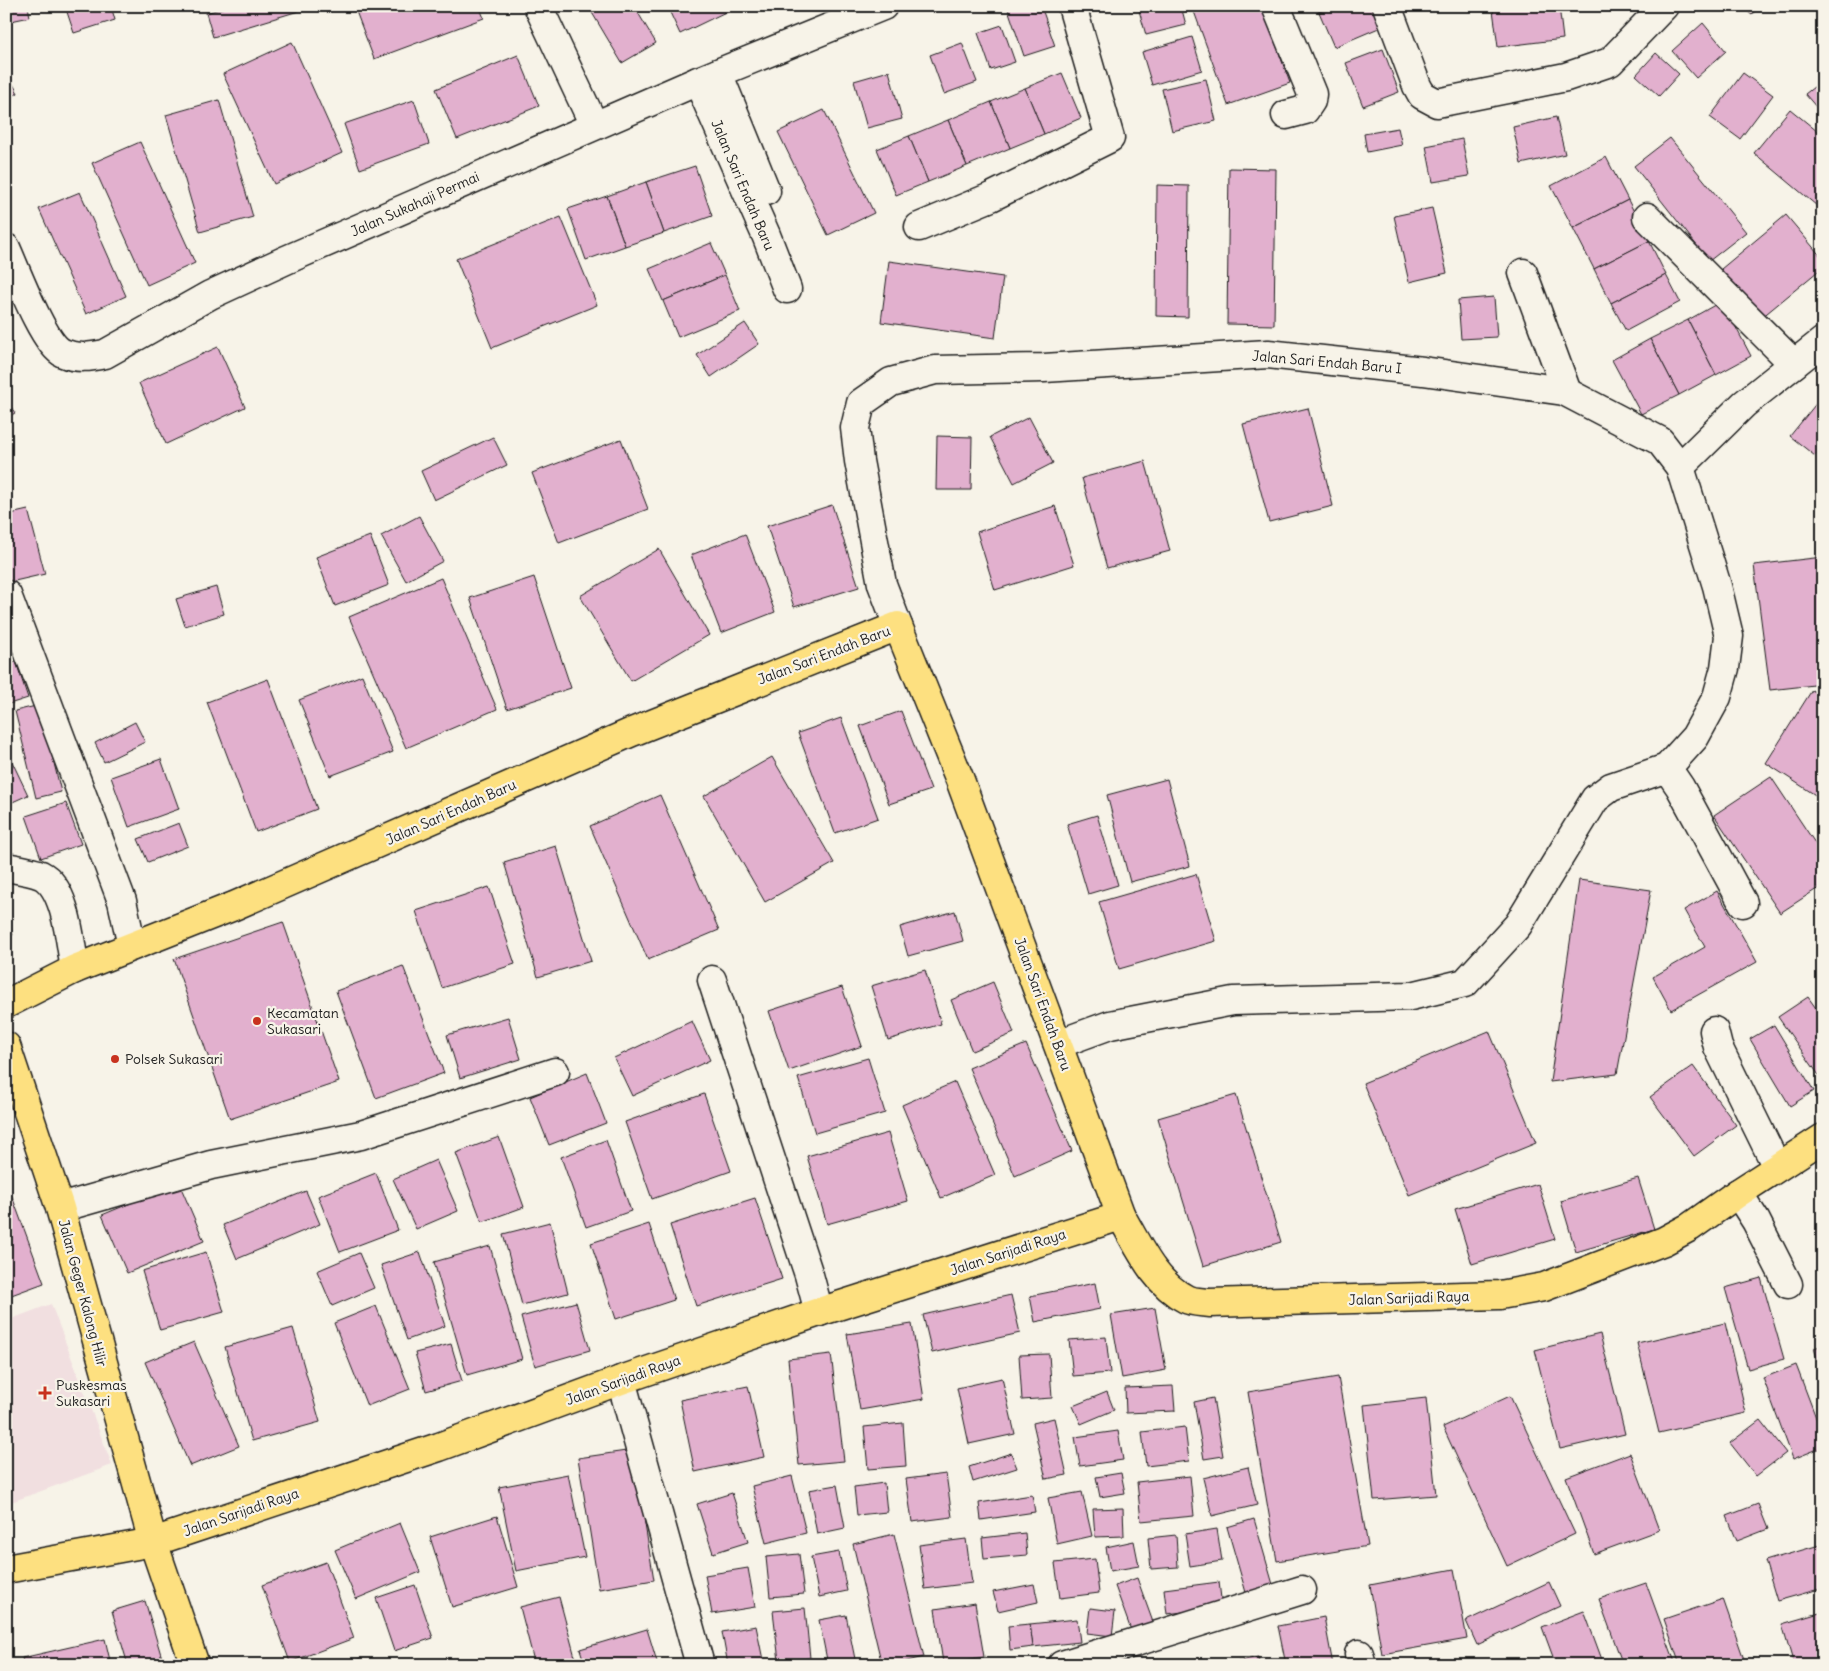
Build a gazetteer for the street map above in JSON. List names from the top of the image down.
{
  "streets": {
    "main road": ["Jalan Sari Endah Baru", "Jalan Sarijadi Raya", "Jalan Geger Kalong Hilir"],
    "street": ["Jalan Sukahaji Permai", "Jalan Sari Endah Baru I"]
  },
  "crossings": [
    ["Jalan Sari Endah Baru", "Jalan Sukahaji Permai"],
    ["Jalan Sari Endah Baru", "Jalan Sari Endah Baru I"],
    ["Jalan Sari Endah Baru", "Jalan Sarijadi Raya"],
    ["Jalan Sarijadi Raya", "Jalan Geger Kalong Hilir"]
  ],
  "places": {
    "other": ["Kecamatan Sukasari", "Polsek Sukasari"],
    "health": ["Puskesmas Sukasari"]
  }
}
